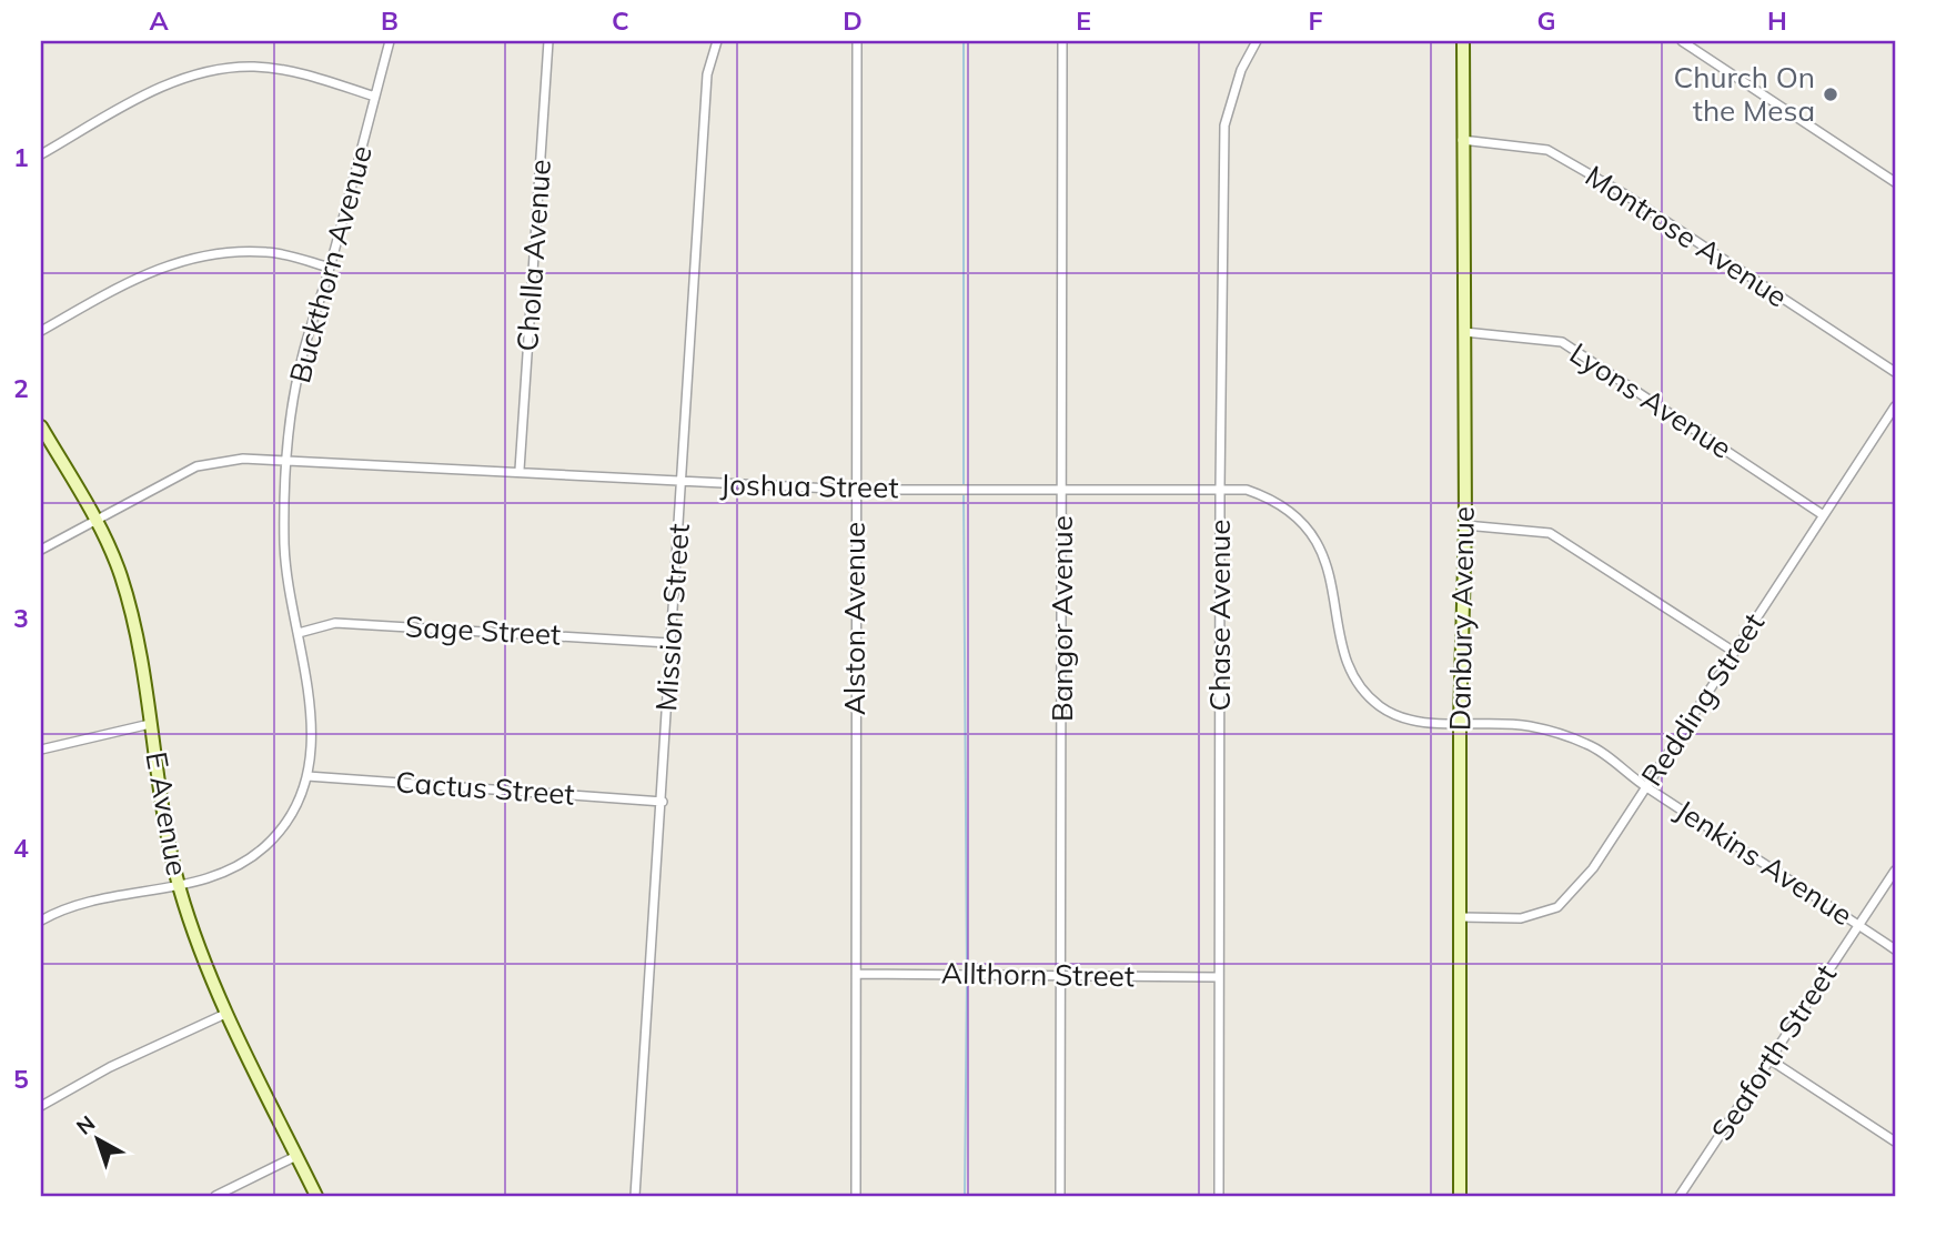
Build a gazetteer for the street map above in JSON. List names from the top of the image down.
{
  "streets": {
    "street": [
      "Montrose Avenue",
      "Cholla Avenue",
      "Buckthorn Avenue",
      "Lyons Avenue",
      "Joshua Street",
      "Chase Avenue",
      "Mission Street",
      "Alston Avenue",
      "Bangor Avenue",
      "Danbury Avenue",
      "Sage Street",
      "Redding Street",
      "Cactus Street",
      "E Avenue",
      "Jenkins Avenue",
      "Allthorn Street",
      "Seaforth Street"
    ]
  },
  "crossings": [
    ["Montrose Avenue", "Danbury Avenue"],
    ["Cholla Avenue", "Joshua Street"],
    ["Buckthorn Avenue", "Joshua Street"],
    ["Buckthorn Avenue", "Sage Street"],
    ["Buckthorn Avenue", "Cactus Street"],
    ["Buckthorn Avenue", "E Avenue"],
    ["Lyons Avenue", "Danbury Avenue"],
    ["Lyons Avenue", "Redding Street"],
    ["Joshua Street", "Chase Avenue"],
    ["Joshua Street", "Mission Street"],
    ["Joshua Street", "Alston Avenue"],
    ["Joshua Street", "Bangor Avenue"],
    ["Joshua Street", "Danbury Avenue"],
    ["Joshua Street", "E Avenue"],
    ["Joshua Street", "Jenkins Avenue"],
    ["Chase Avenue", "Allthorn Street"],
    ["Mission Street", "Sage Street"],
    ["Mission Street", "Cactus Street"],
    ["Alston Avenue", "Allthorn Street"],
    ["Bangor Avenue", "Allthorn Street"],
    ["Danbury Avenue", "Redding Street"],
    ["Danbury Avenue", "Jenkins Avenue"],
    ["Redding Street", "Jenkins Avenue"],
    ["Jenkins Avenue", "Seaforth Street"]
  ],
  "places": ["Church On the Mesa"],
  "north": "top left",
  "grid": {
    "columns": [
      "A",
      "B",
      "C",
      "D",
      "E",
      "F",
      "G",
      "H"
    ],
    "rows": [
      "1",
      "2",
      "3",
      "4",
      "5"
    ]
  }
}
